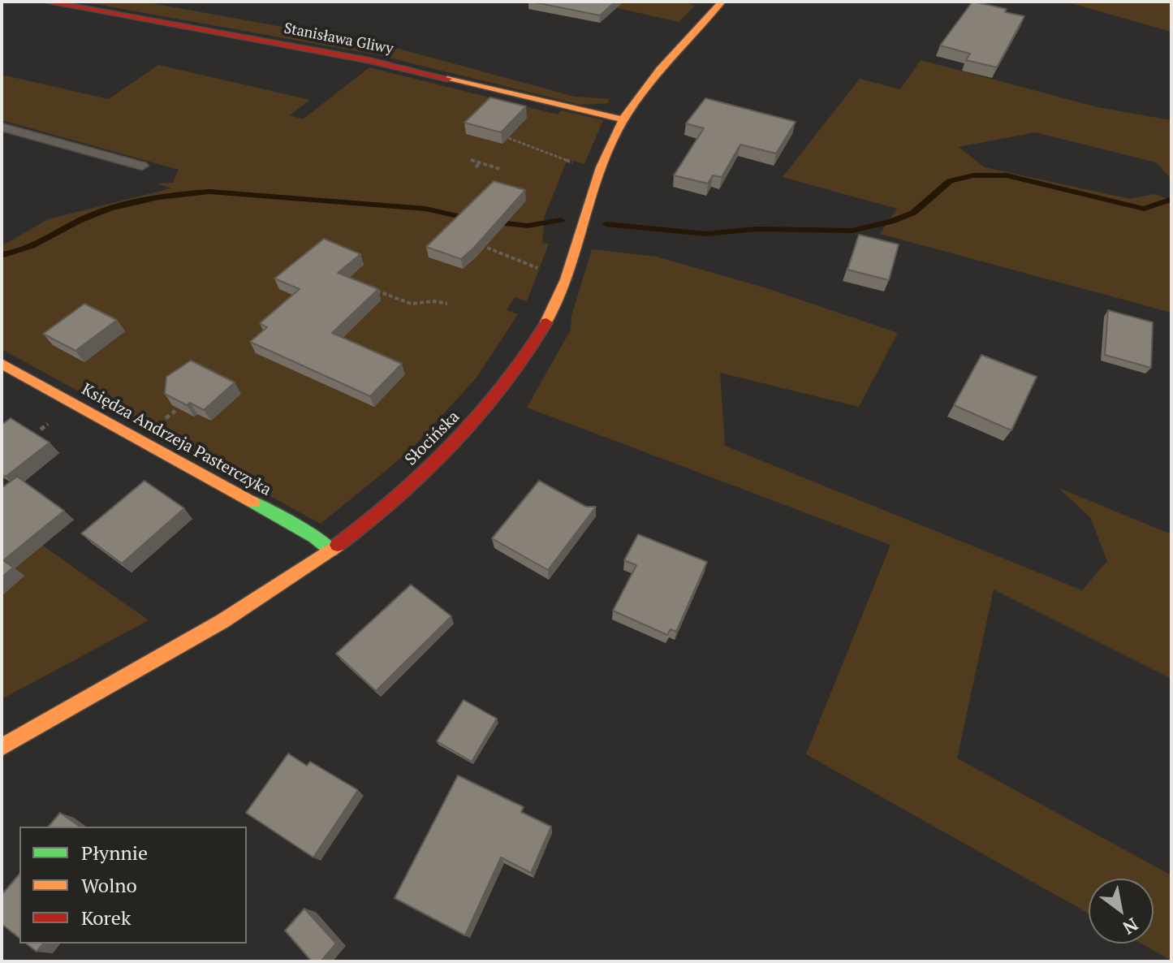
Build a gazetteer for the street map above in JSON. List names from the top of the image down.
{
  "streets": {
    "street": ["Stanisława Gliwy", "Słocińska", "Księdza Andrzeja Pasterczyka"]
  },
  "crossings": [
    ["Stanisława Gliwy", "Słocińska"],
    ["Słocińska", "Księdza Andrzeja Pasterczyka"]
  ],
  "legend": ["Płynnie", "Wolno", "Korek"],
  "north": "bottom right"
}
